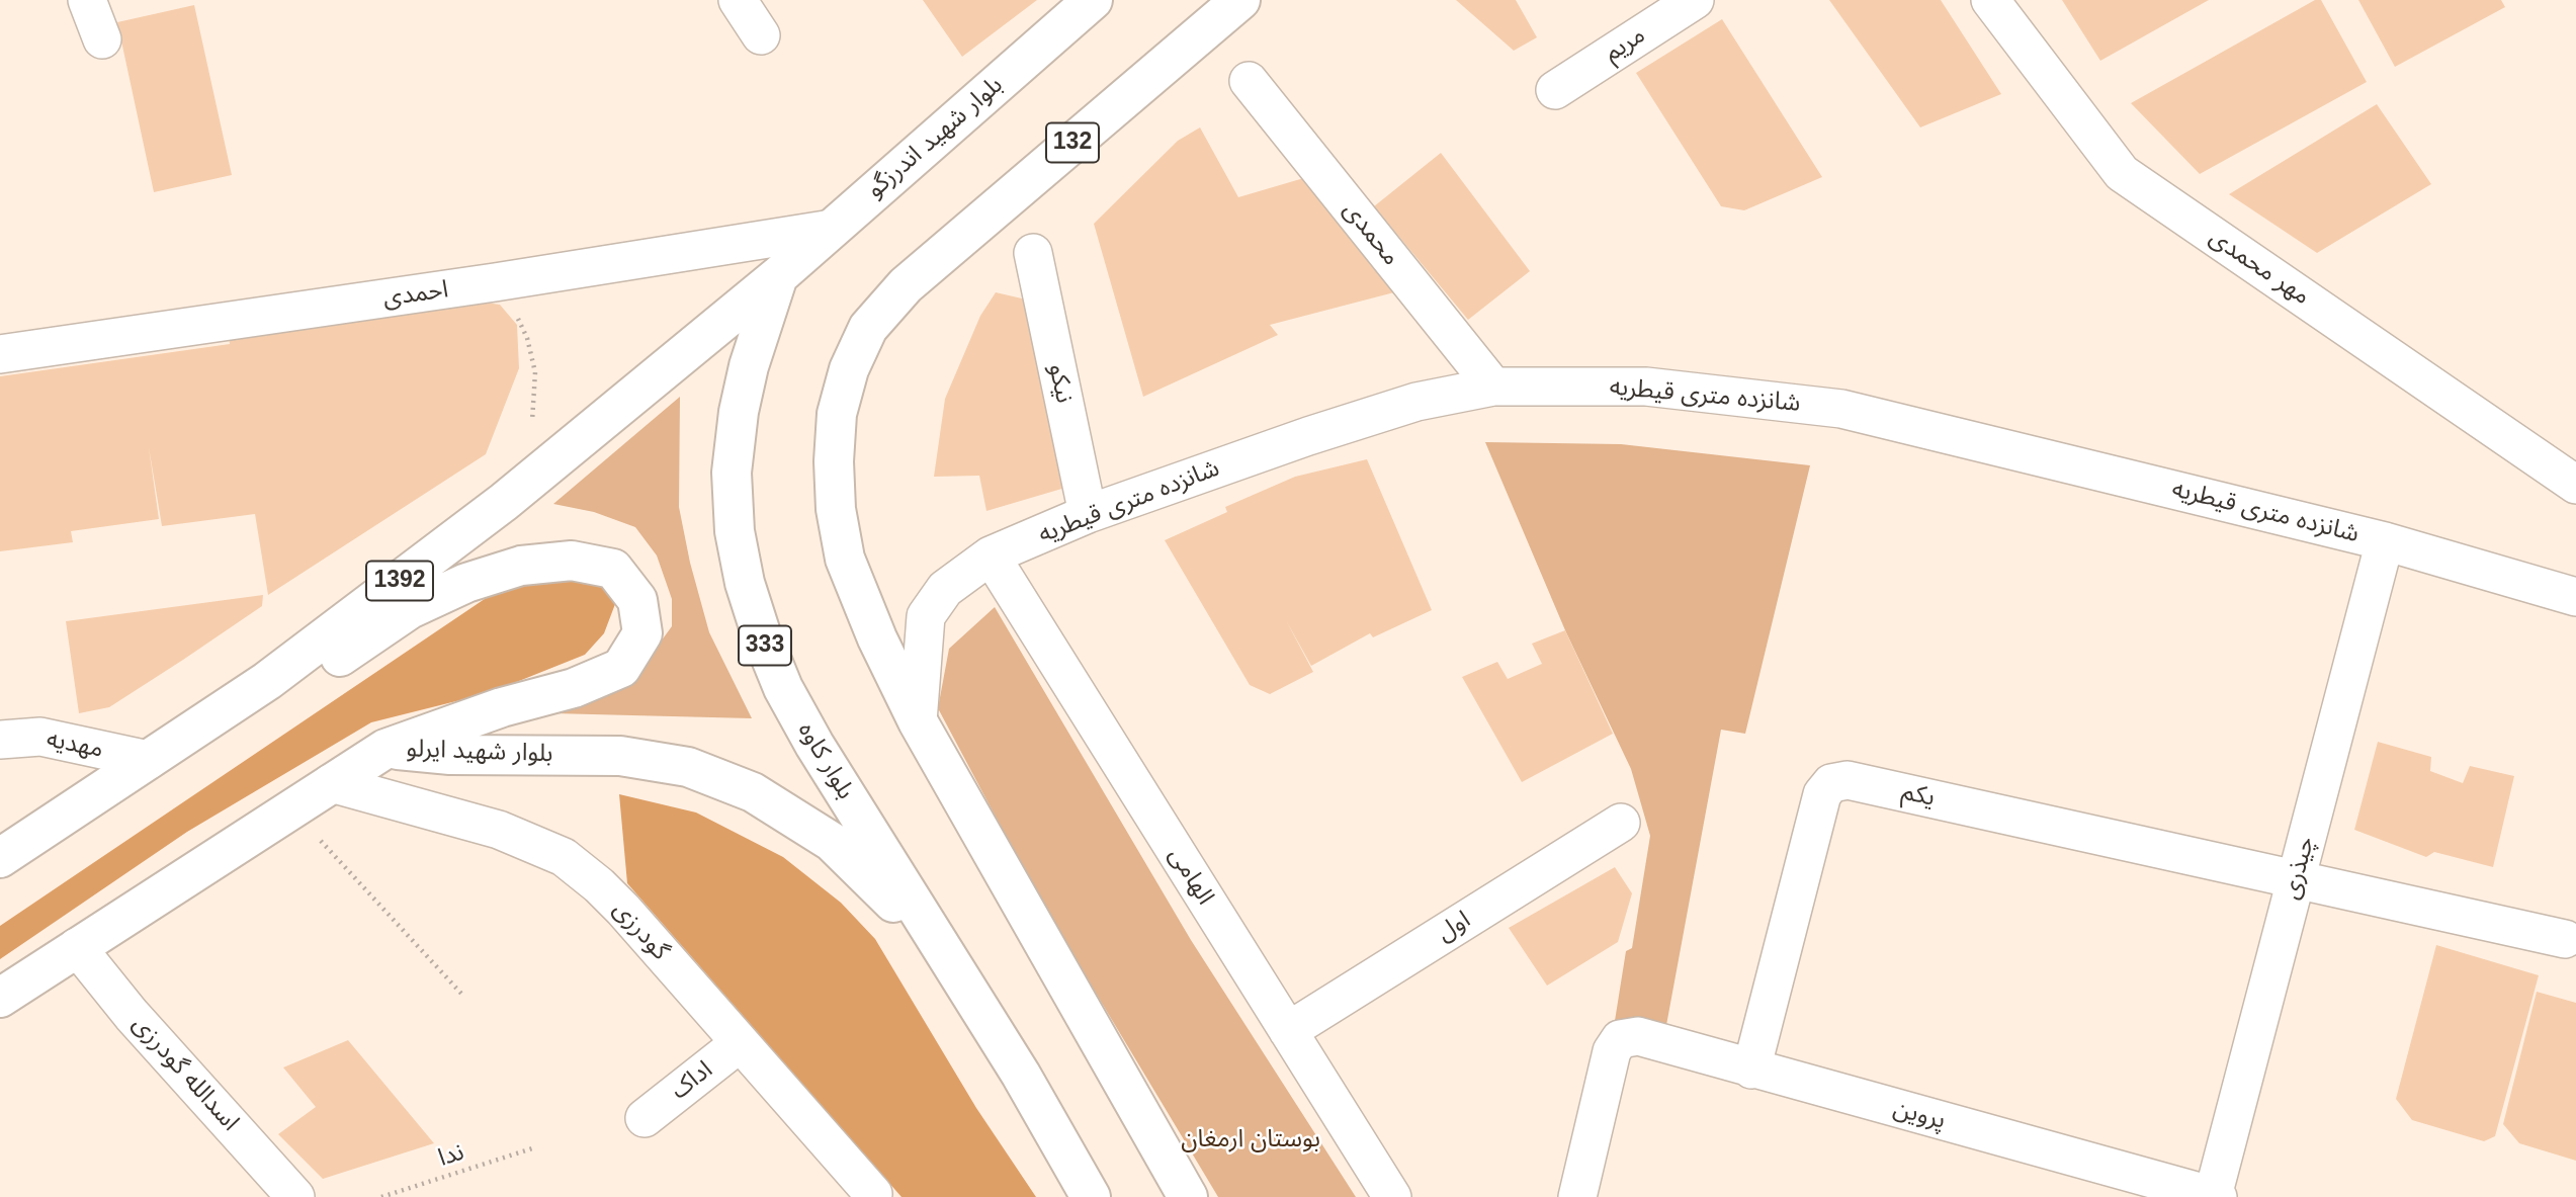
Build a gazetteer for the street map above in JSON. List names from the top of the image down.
{
  "streets": {
    "main road": [
      "بلوار شهید اندرزگو",
      "132",
      "1392",
      "333",
      "بلوار شهید ایرلو",
      "بلوار کاوه"
    ],
    "street": [
      "مریم",
      "محمدی",
      "مهر محمدی",
      "احمدی",
      "نیکو",
      "شانزده متری قیطریه",
      "مهدیه",
      "یکم",
      "چیذری",
      "الهامی",
      "اول",
      "گودرزی",
      "اسدالله گودرزی",
      "اداک",
      "پروین"
    ],
    "path": ["ندا"]
  },
  "crossings": [
    ["بلوار شهید اندرزگو", "احمدی"],
    ["بلوار شهید اندرزگو", "1392"],
    ["بلوار شهید اندرزگو", "بلوار کاوه"],
    ["132", "شانزده متری قیطریه"],
    ["محمدی", "شانزده متری قیطریه"],
    ["نیکو", "شانزده متری قیطریه"],
    ["شانزده متری قیطریه", "چیذری"],
    ["شانزده متری قیطریه", "الهامی"],
    ["1392", "مهدیه"],
    ["1392", "بلوار کاوه"],
    ["بلوار شهید ایرلو", "بلوار کاوه"],
    ["بلوار شهید ایرلو", "گودرزی"],
    ["بلوار شهید ایرلو", "اسدالله گودرزی"],
    ["یکم", "چیذری"],
    ["یکم", "پروین"],
    ["چیذری", "پروین"],
    ["الهامی", "اول"],
    ["گودرزی", "اداک"]
  ],
  "parks": ["بوستان ارمغان"]
}
